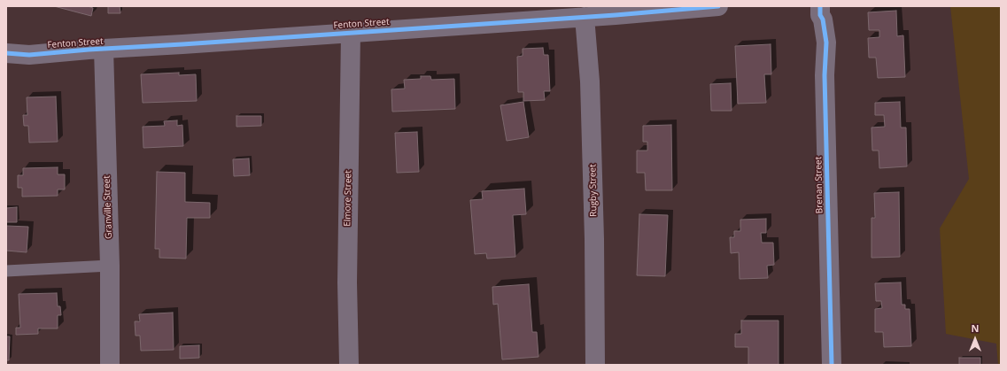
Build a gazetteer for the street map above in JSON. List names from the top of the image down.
{
  "streets": {
    "street": [
      "Fenton Street",
      "Brenan Street",
      "Rugby Street",
      "Elmore Street",
      "Granville Street"
    ]
  },
  "crossings": [
    ["Fenton Street", "Rugby Street"],
    ["Fenton Street", "Elmore Street"],
    ["Fenton Street", "Granville Street"]
  ],
  "north": "top"
}
